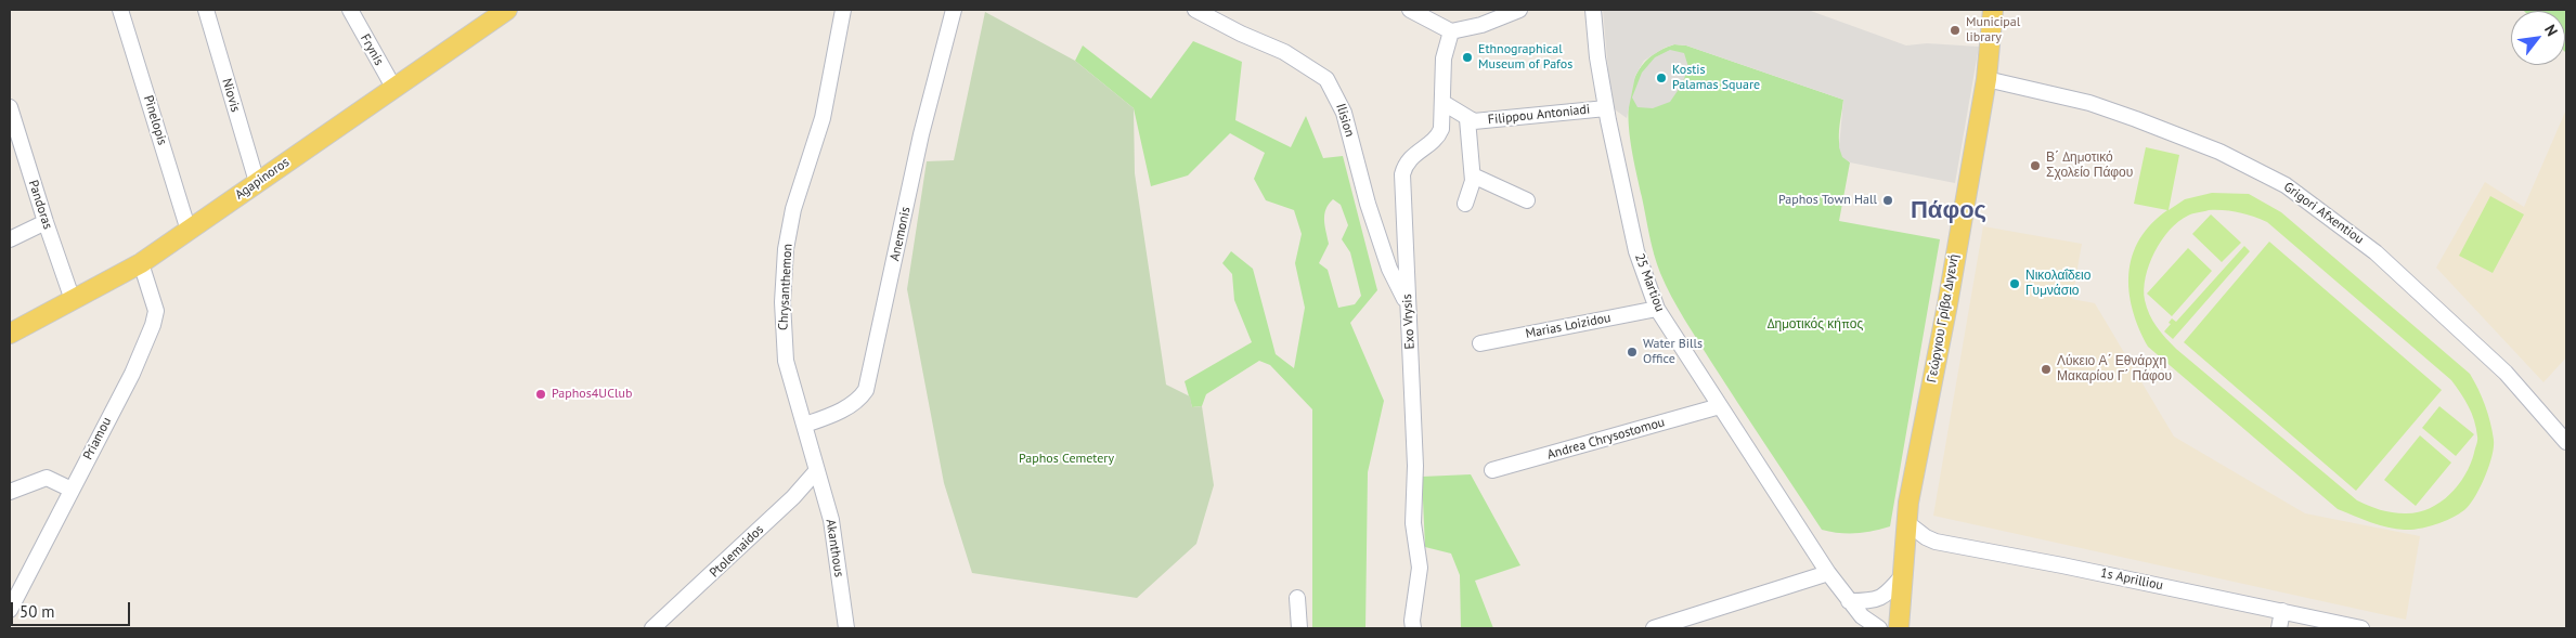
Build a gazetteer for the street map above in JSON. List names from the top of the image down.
{
  "streets": {
    "main road": ["Agapinoros", "Γεώργιου Γρίβα Διγενή"],
    "street": [
      "Frynis",
      "Niovis",
      "Filippou Antoniadi",
      "Pinelopis",
      "Ilision",
      "Pandoras",
      "Grigori Afxentiou",
      "Anemonis",
      "25 Martiou",
      "Chrysanthemon",
      "Exo Vrysis",
      "Marias Loizidou",
      "Priamou",
      "Andrea Chrysostomou",
      "Akanthous",
      "Ptolemaidos",
      "1s Aprilliou"
    ]
  },
  "crossings": [
    ["Frynis", "Agapinoros"],
    ["Niovis", "Agapinoros"],
    ["Filippou Antoniadi", "25 Martiou"],
    ["Pinelopis", "Agapinoros"],
    ["Ilision", "Exo Vrysis"],
    ["Agapinoros", "Pandoras"],
    ["Agapinoros", "Priamou"],
    ["Grigori Afxentiou", "Γεώργιου Γρίβα Διγενή"],
    ["Anemonis", "Chrysanthemon"],
    ["25 Martiou", "Marias Loizidou"],
    ["25 Martiou", "Andrea Chrysostomou"],
    ["Chrysanthemon", "Akanthous"],
    ["Chrysanthemon", "Ptolemaidos"],
    ["Γεώργιου Γρίβα Διγενή", "1s Aprilliou"],
    ["Akanthous", "Ptolemaidos"]
  ],
  "districts": ["Πάφος"],
  "parks": ["Δημοτικός κήπος", "Paphos Cemetery"],
  "places": [
    "Municipal library",
    "Ethnographical Museum of Pafos",
    "Kostis Palamas Square",
    "Β΄ Δημοτικό Σχολείο Πάφου",
    "Paphos Town Hall",
    "Νικολαΐδειο Γυμνάσιο",
    "Water Bills Office",
    "Λύκειο Α΄ Εθνάρχη Μακαρίου Γ΄ Πάφου",
    "Paphos4UClub"
  ],
  "scale_bar": "50 m",
  "north": "top right"
}
